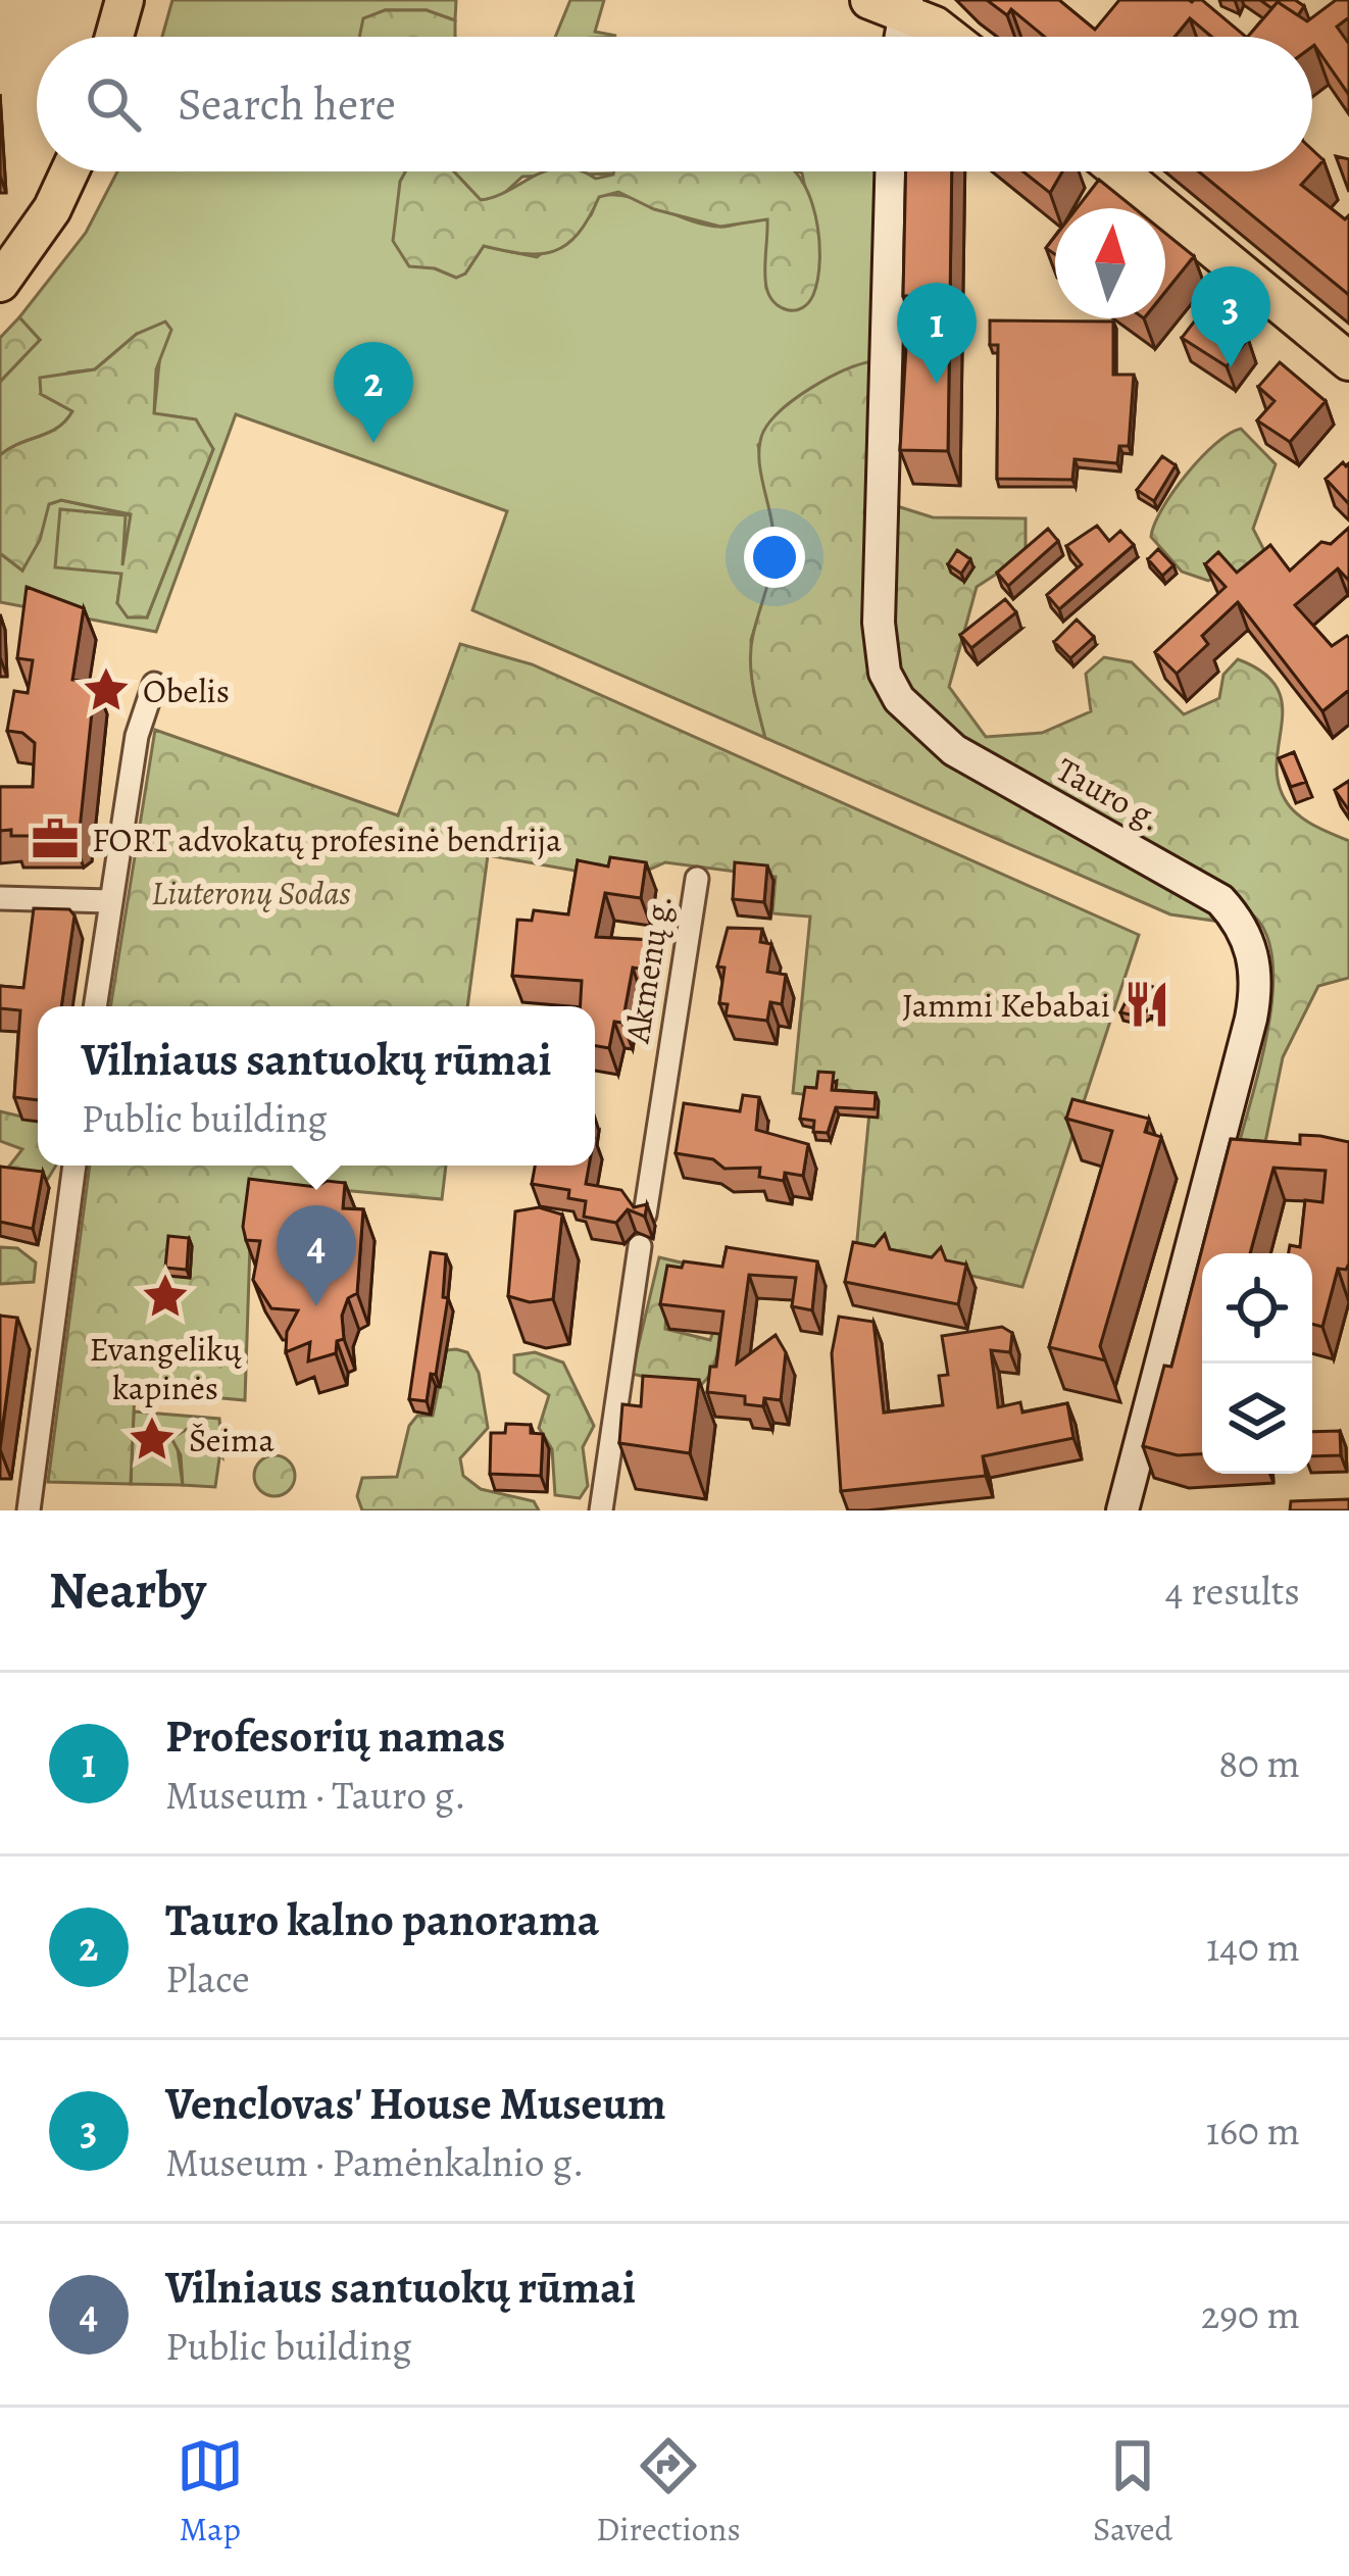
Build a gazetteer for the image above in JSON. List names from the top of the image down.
{
  "streets": {
    "main road": ["Tauro g."],
    "street": ["Akmenų g."]
  },
  "parks": ["Liuteronų Sodas"],
  "places": {
    "place": ["Obelis", "Evangelikų kapinės", "Šeima"],
    "office": ["FORT advokatų profesinė bendrija"],
    "restaurant": ["Jammi Kebabai"]
  },
  "north": "top",
  "page": {
    "search": "Search here",
    "pins": [
      "3",
      "1",
      "2",
      "4"
    ],
    "popup": ["Vilniaus santuokų rūmai", "Public building"],
    "heading": ["Nearby", "4 results"],
    "list": [
      {
        "mark": "1",
        "name": "Profesorių namas",
        "note": "Museum · Tauro g.",
        "value": "80 m"
      },
      {
        "mark": "2",
        "name": "Tauro kalno panorama",
        "note": "Place",
        "value": "140 m"
      },
      {
        "mark": "3",
        "name": "Venclovas' House Museum",
        "note": "Museum · Pamėnkalnio g.",
        "value": "160 m"
      },
      {
        "mark": "4",
        "name": "Vilniaus santuokų rūmai",
        "note": "Public building",
        "value": "290 m"
      }
    ],
    "nav": ["Map", "Directions", "Saved"]
  }
}
